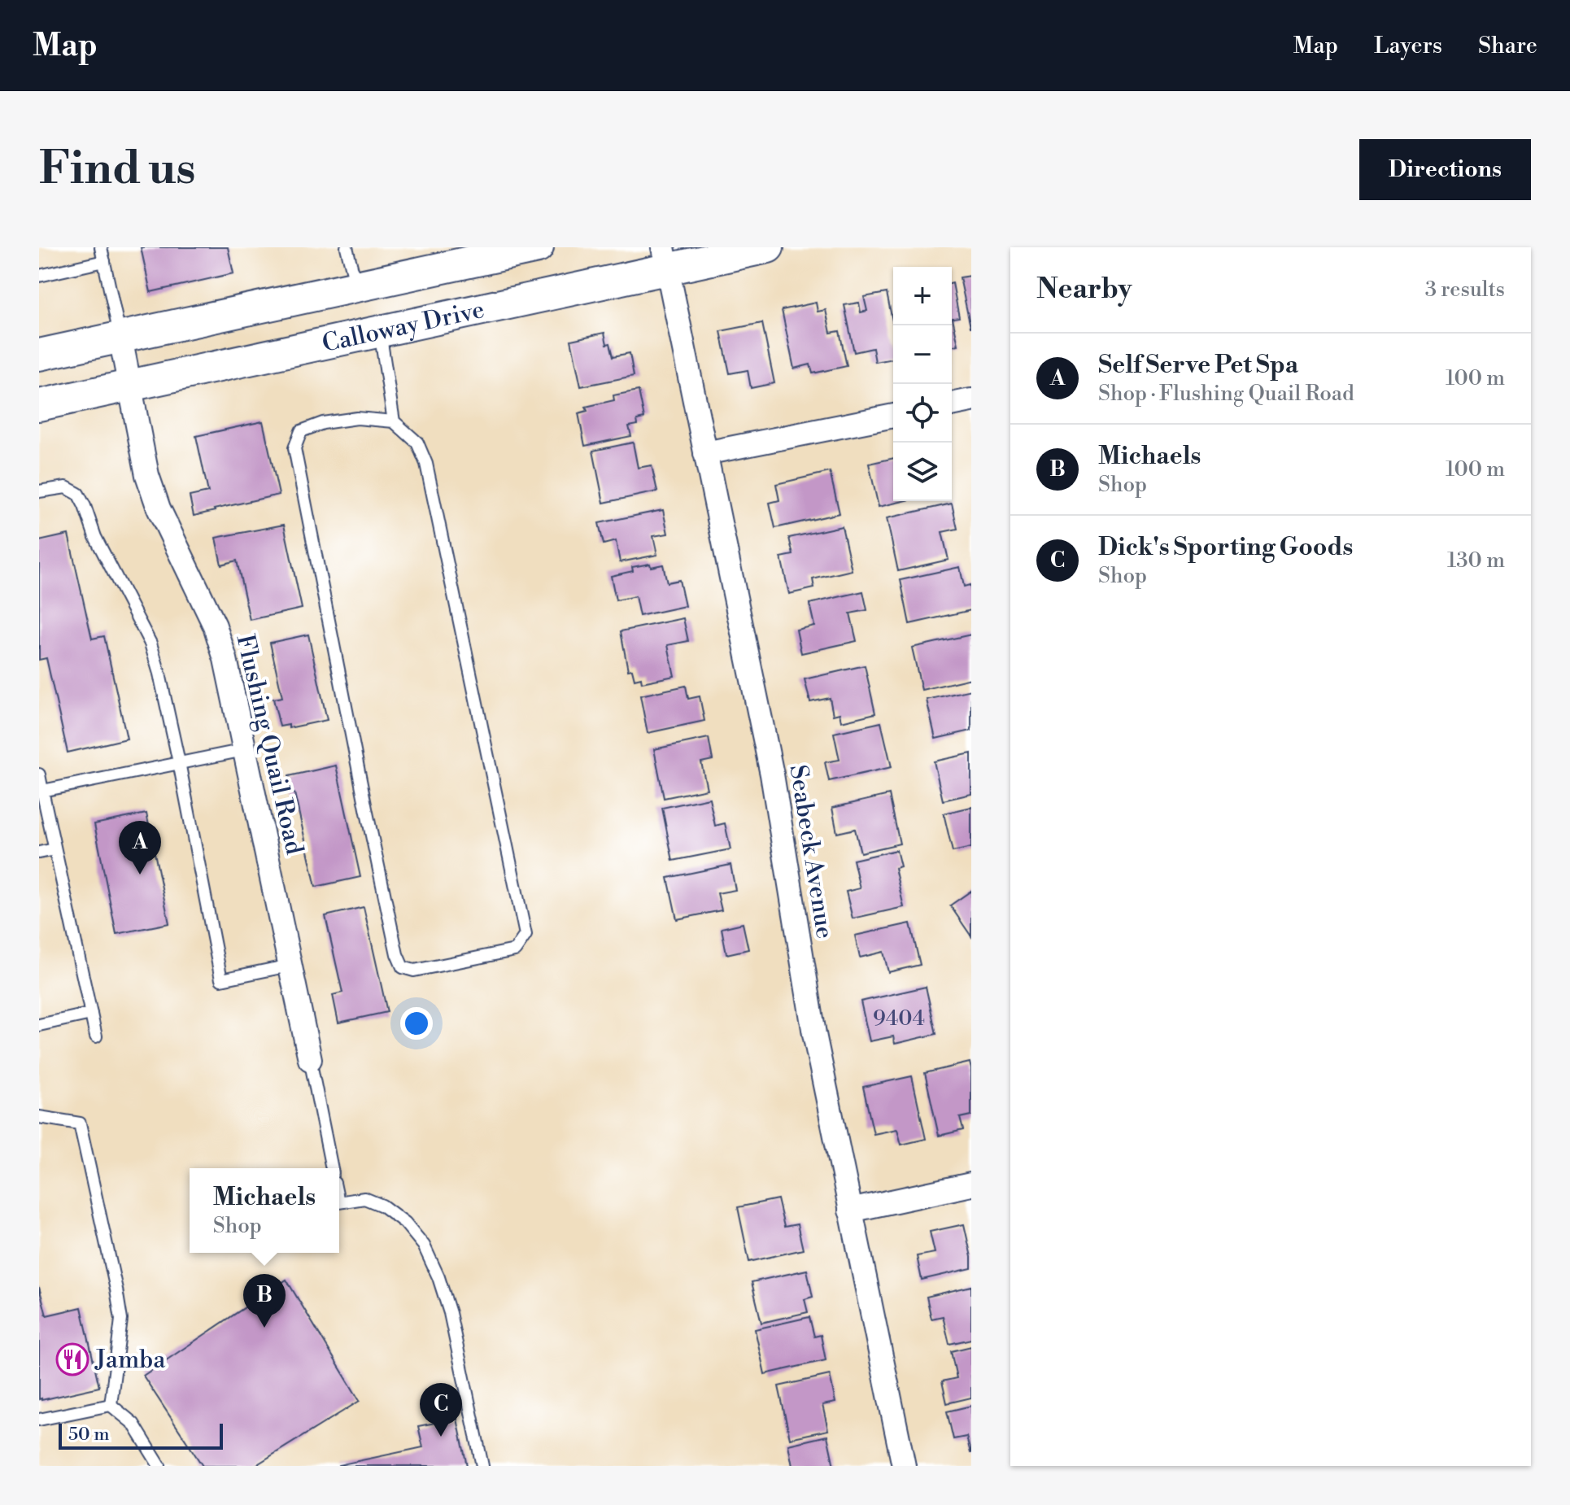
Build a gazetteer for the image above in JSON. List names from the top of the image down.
{
  "streets": {
    "main road": ["Calloway Drive"],
    "street": ["Flushing Quail Road", "Seabeck Avenue"]
  },
  "crossings": [
    ["Calloway Drive", "Flushing Quail Road"],
    ["Calloway Drive", "Seabeck Avenue"]
  ],
  "places": {
    "restaurant": ["Jamba"]
  },
  "house_numbers": ["9404"],
  "scale_bar": "50 m",
  "page": {
    "header": "Map",
    "nav": ["Map", "Layers", "Share"],
    "buttons": "Directions",
    "title": "Find us",
    "heading": ["Nearby", "3 results"],
    "map_buttons": ["+", "−"],
    "list": [
      {
        "mark": "A",
        "name": "Self Serve Pet Spa",
        "note": "Shop · Flushing Quail Road",
        "value": "100 m"
      },
      {
        "mark": "B",
        "name": "Michaels",
        "note": "Shop",
        "value": "100 m"
      },
      {
        "mark": "C",
        "name": "Dick's Sporting Goods",
        "note": "Shop",
        "value": "130 m"
      }
    ],
    "pins": ["A", "B", "C"],
    "popup": ["Michaels", "Shop"],
    "scale": "50 m"
  }
}
